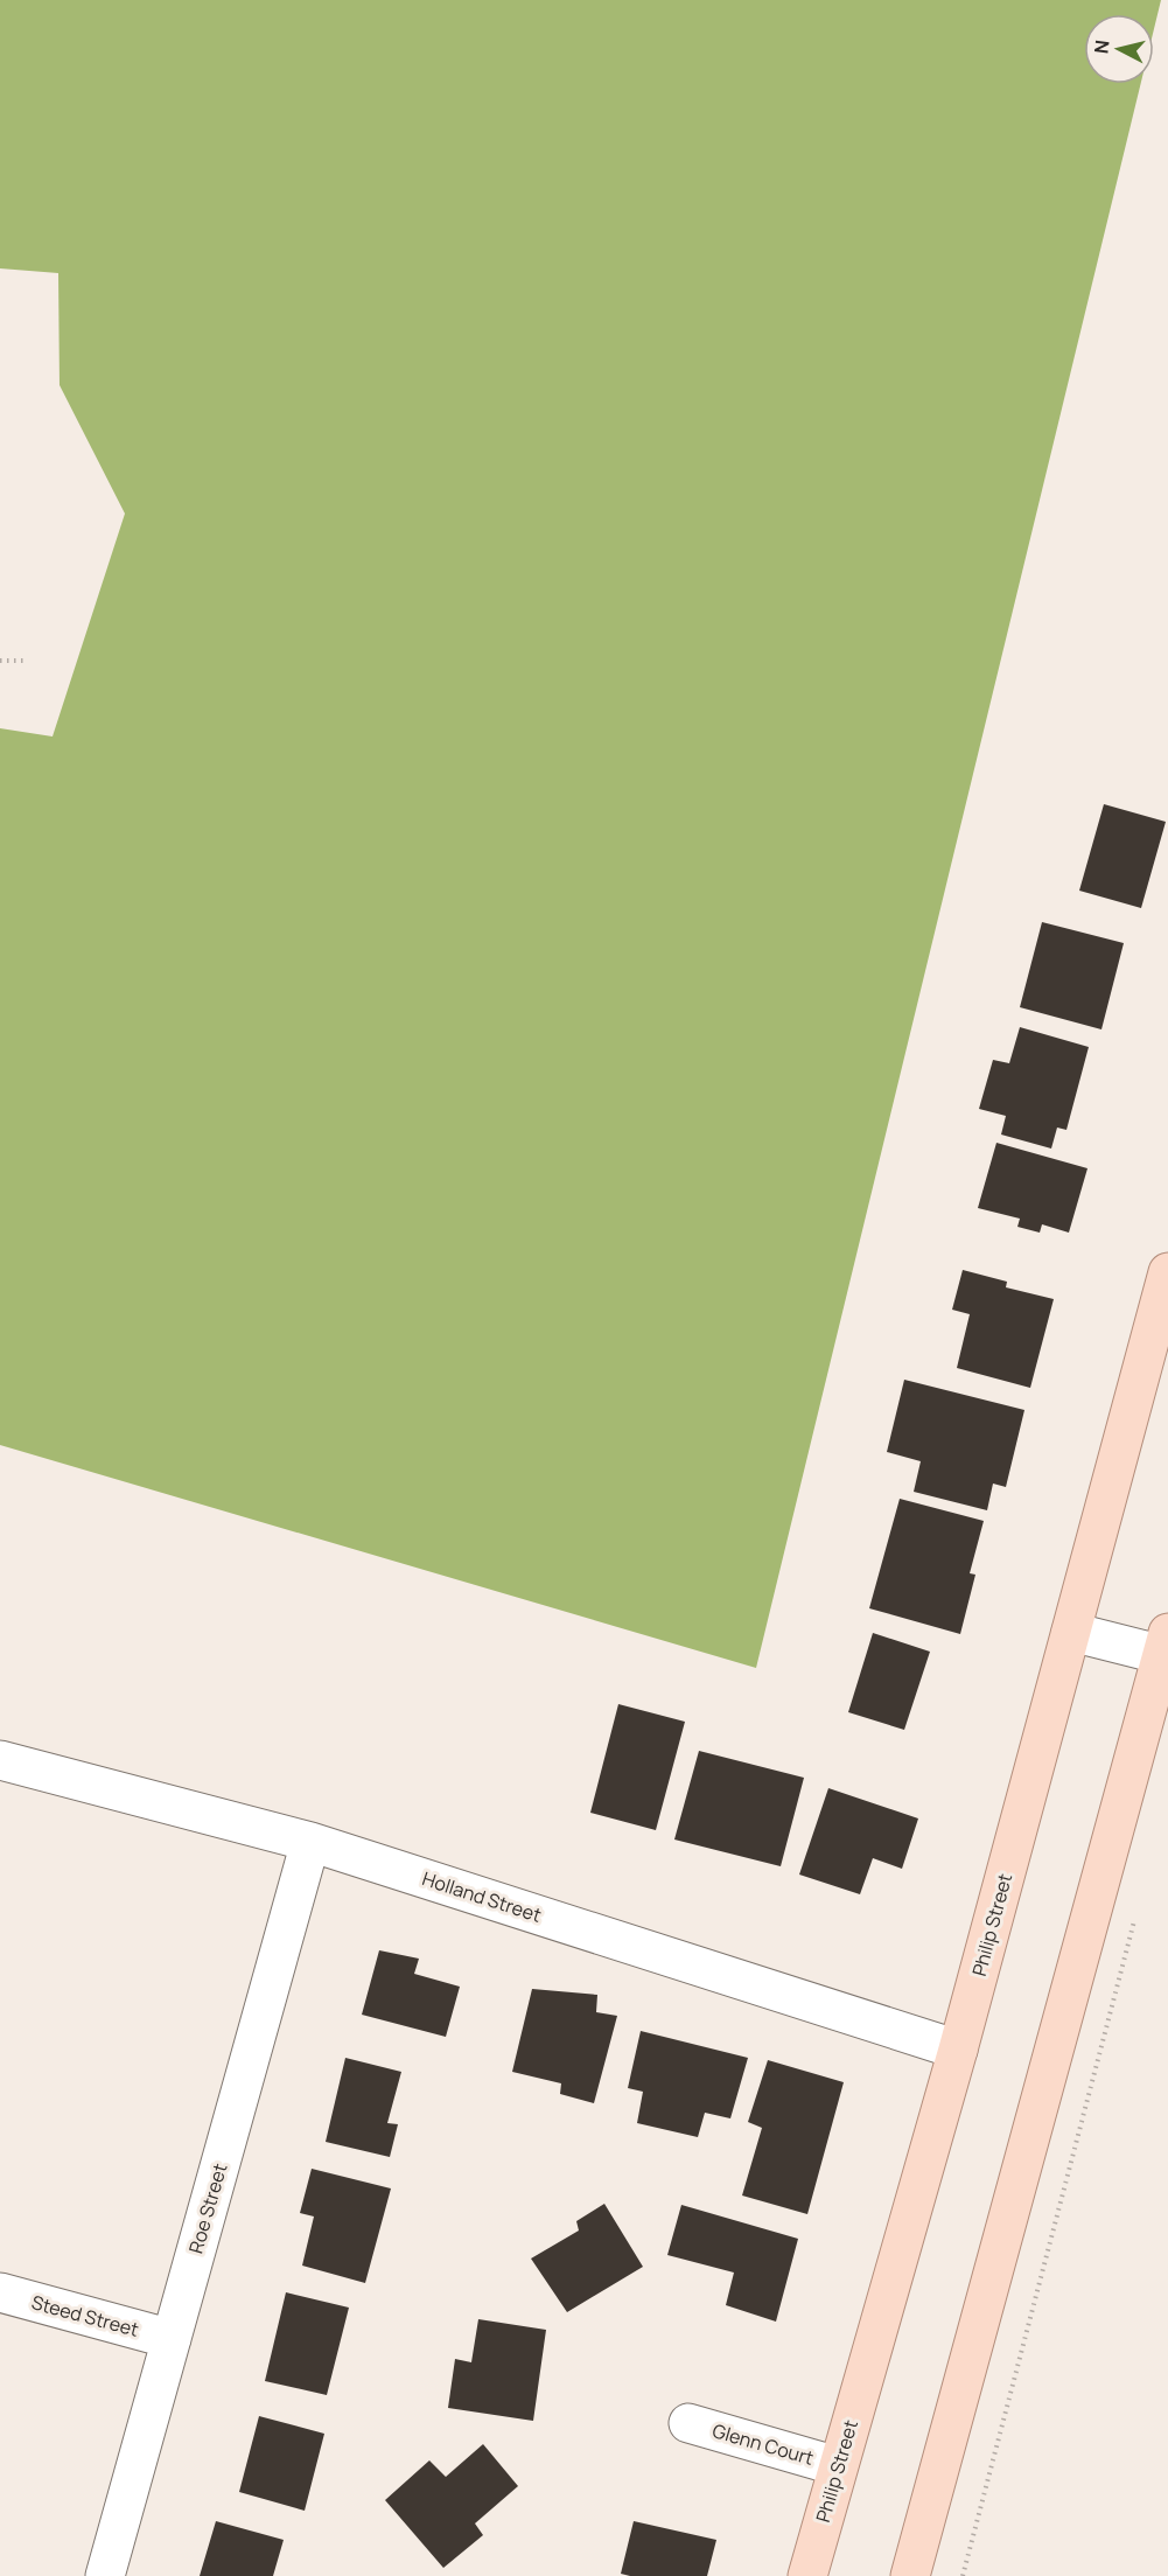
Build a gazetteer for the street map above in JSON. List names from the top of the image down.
{
  "streets": {
    "main road": ["Philip Street"],
    "street": [
      "Holland Street",
      "Roe Street",
      "Steed Street",
      "Glenn Court"
    ]
  },
  "crossings": [
    ["Holland Street", "Philip Street"],
    ["Holland Street", "Roe Street"],
    ["Philip Street", "Glenn Court"],
    ["Roe Street", "Steed Street"]
  ],
  "north": "left"
}
